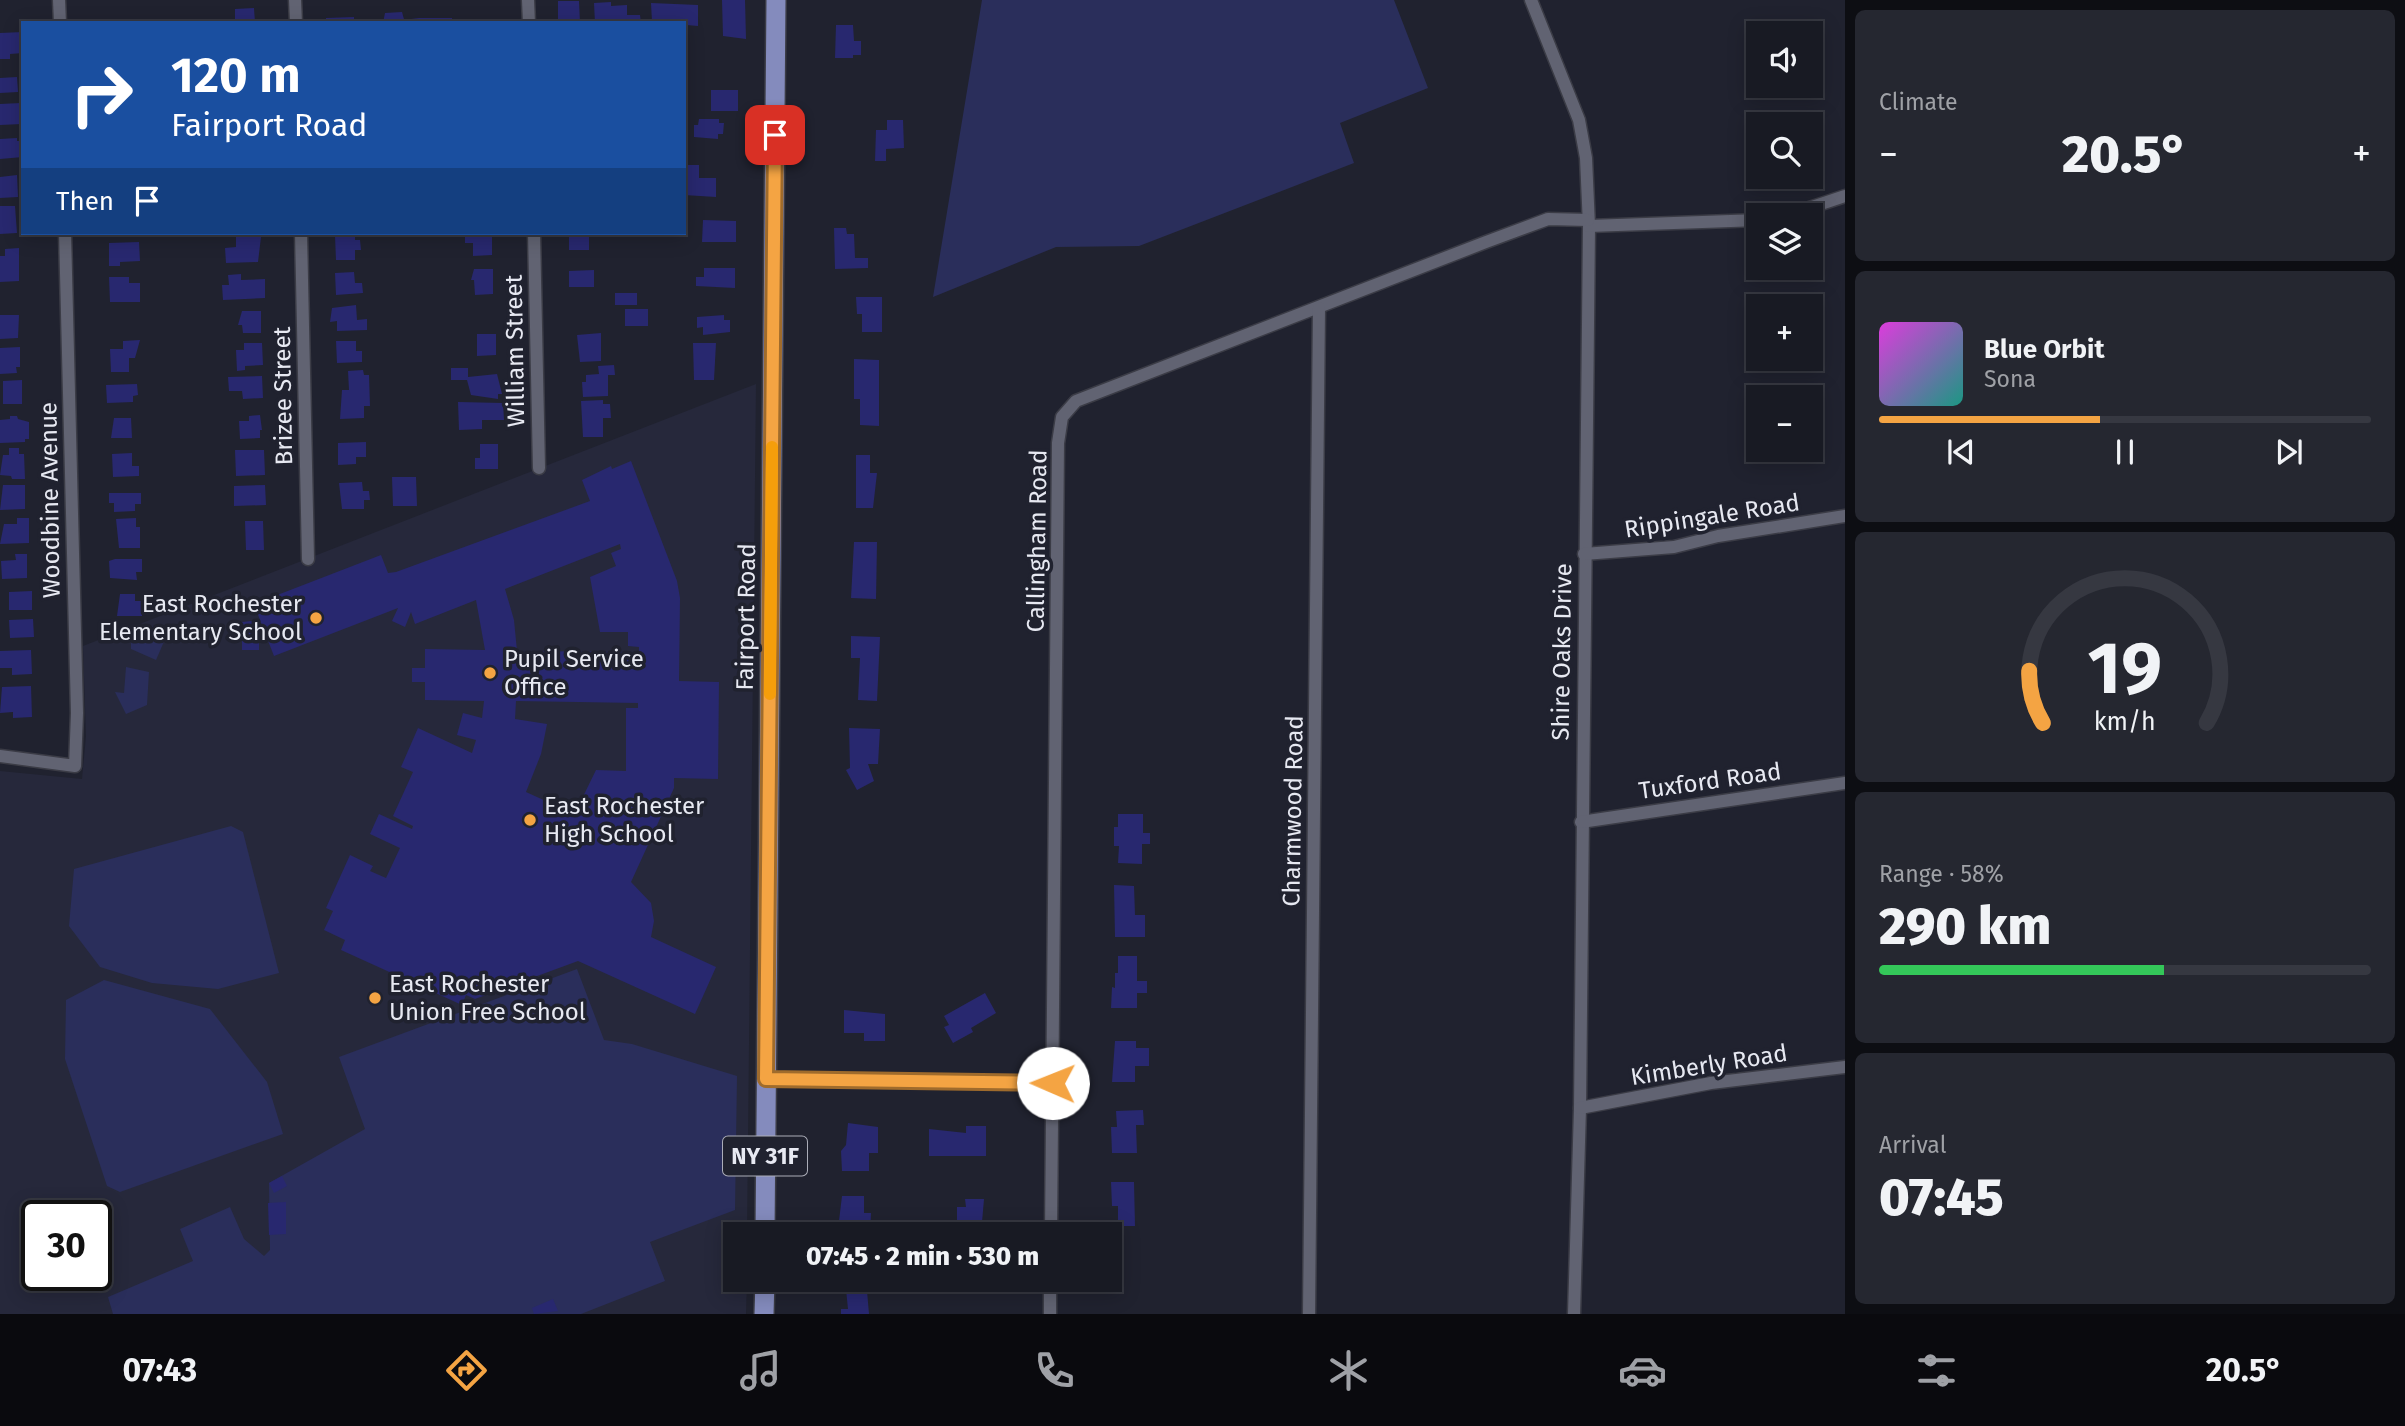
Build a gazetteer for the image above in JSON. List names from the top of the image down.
{
  "streets": {
    "main road": ["Fairport Road", "NY 31F"],
    "street": [
      "William Street",
      "Brizee Street",
      "Woodbine Avenue",
      "Rippingale Road",
      "Callingham Road",
      "Shire Oaks Drive",
      "Tuxford Road",
      "Charmwood Road",
      "Kimberly Road"
    ]
  },
  "crossings": [
    ["Rippingale Road", "Shire Oaks Drive"],
    ["Callingham Road", "Shire Oaks Drive"],
    ["Callingham Road", "Charmwood Road"],
    ["Shire Oaks Drive", "Tuxford Road"],
    ["Shire Oaks Drive", "Kimberly Road"]
  ],
  "places": [
    "East Rochester Elementary School",
    "Pupil Service Office",
    "East Rochester High School",
    "East Rochester Union Free School"
  ],
  "page": {
    "tile": [
      "Climate",
      ["Range · 58%", "290 km"],
      ["Arrival", "07:45"]
    ],
    "map_buttons": ["+", "−"],
    "turn": ["120 m", "Fairport Road"],
    "heat": ["−", "20.5°", "+"],
    "then": "Then",
    "song": ["Blue Orbit", "Sona"],
    "limit": "30",
    "trip": "07:45 · 2 min · 530 m",
    "tabs": ["07:43", "20.5°"],
    "gauge": ["19", "km/h"]
  }
}
